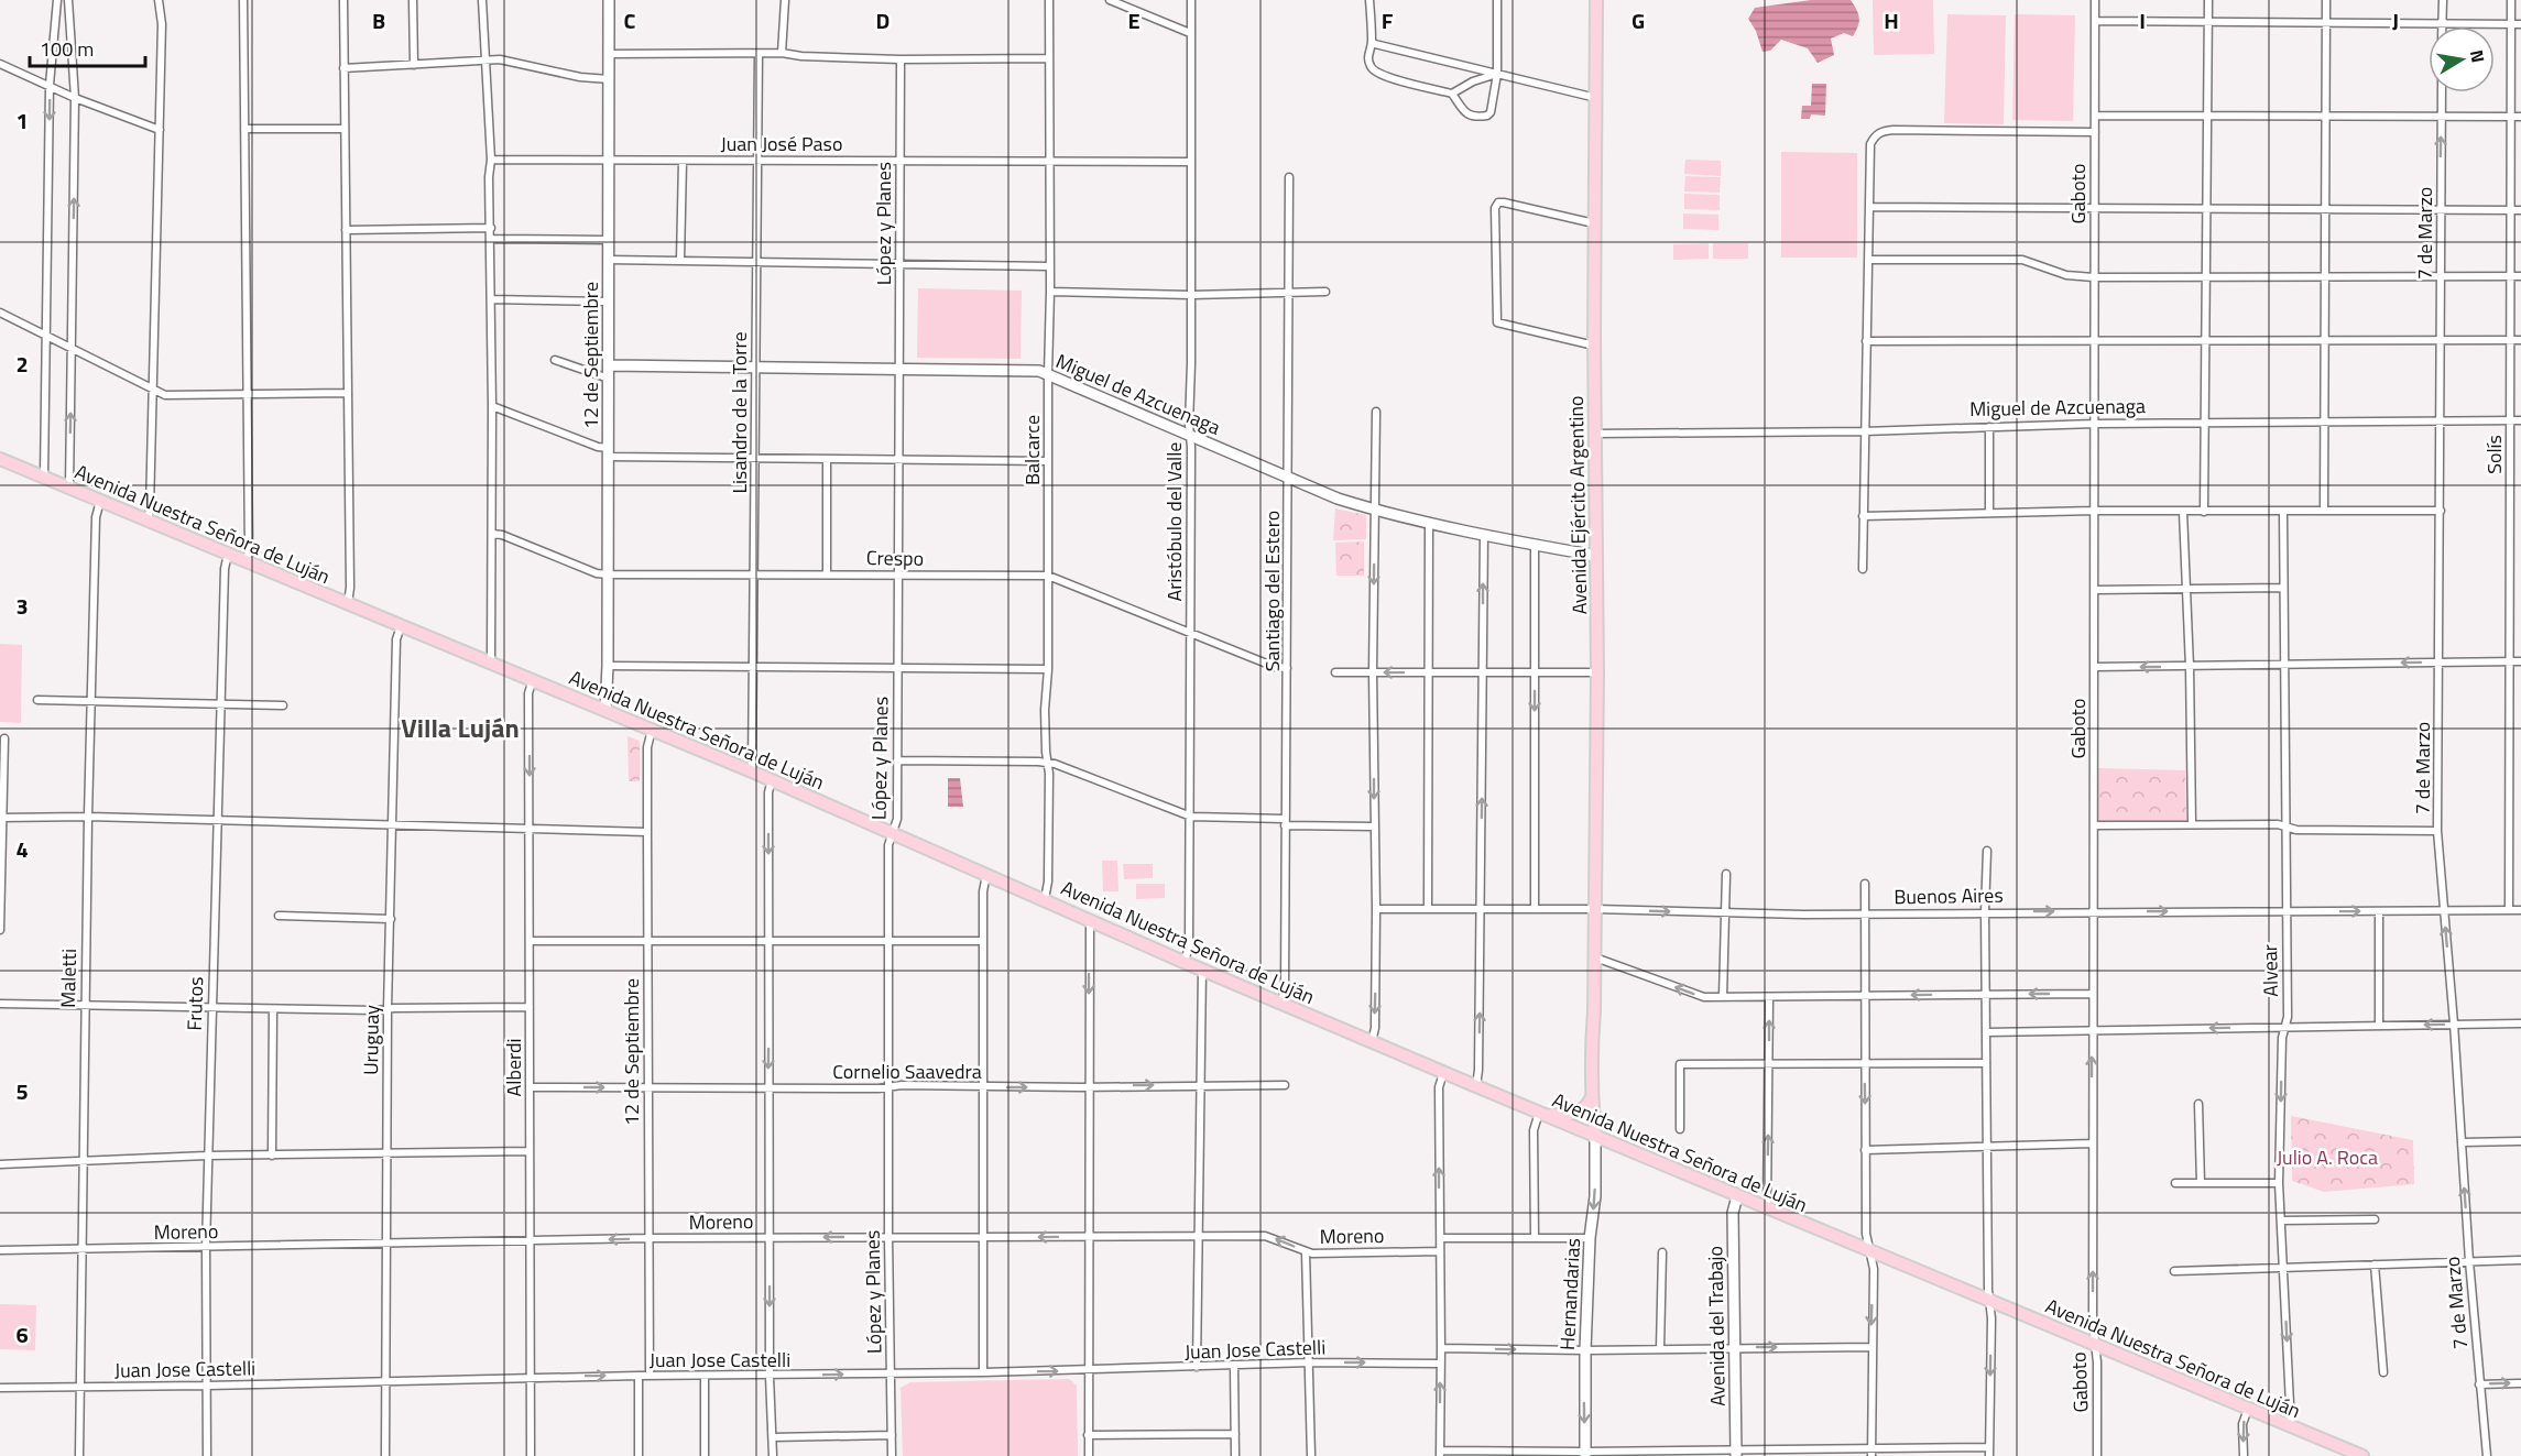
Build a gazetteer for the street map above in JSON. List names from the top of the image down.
{
  "streets": {
    "main road": ["Avenida Ejército Argentino", "Avenida Nuestra Señora de Luján"],
    "street": [
      "Juan José Paso",
      "Gaboto",
      "López y Planes",
      "7 de Marzo",
      "12 de Septiembre",
      "Miguel de Azcuenaga",
      "Lisandro de la Torre",
      "Balcarce",
      "Solís",
      "Aristóbulo del Valle",
      "Crespo",
      "Santiago del Estero",
      "Buenos Aires",
      "Alvear",
      "Maletti",
      "Frutos",
      "Uruguay",
      "Alberdi",
      "Cornelio Saavedra",
      "Moreno",
      "Hernandarias",
      "Avenida del Trabajo",
      "Juan Jose Castelli"
    ]
  },
  "crossings": [
    ["Juan José Paso", "López y Planes"],
    ["Juan José Paso", "12 de Septiembre"],
    ["Juan José Paso", "Lisandro de la Torre"],
    ["Juan José Paso", "Balcarce"],
    ["Juan José Paso", "Aristóbulo del Valle"],
    ["Gaboto", "Miguel de Azcuenaga"],
    ["Gaboto", "Avenida Nuestra Señora de Luján"],
    ["Gaboto", "Buenos Aires"],
    ["López y Planes", "Miguel de Azcuenaga"],
    ["López y Planes", "Avenida Nuestra Señora de Luján"],
    ["López y Planes", "Crespo"],
    ["López y Planes", "Cornelio Saavedra"],
    ["López y Planes", "Moreno"],
    ["López y Planes", "Juan Jose Castelli"],
    ["7 de Marzo", "Miguel de Azcuenaga"],
    ["7 de Marzo", "Buenos Aires"],
    ["12 de Septiembre", "Miguel de Azcuenaga"],
    ["12 de Septiembre", "Avenida Nuestra Señora de Luján"],
    ["12 de Septiembre", "Crespo"],
    ["12 de Septiembre", "Cornelio Saavedra"],
    ["12 de Septiembre", "Moreno"],
    ["12 de Septiembre", "Juan Jose Castelli"],
    ["Miguel de Azcuenaga", "Lisandro de la Torre"],
    ["Miguel de Azcuenaga", "Balcarce"],
    ["Miguel de Azcuenaga", "Solís"],
    ["Miguel de Azcuenaga", "Avenida Ejército Argentino"],
    ["Miguel de Azcuenaga", "Aristóbulo del Valle"],
    ["Miguel de Azcuenaga", "Santiago del Estero"],
    ["Lisandro de la Torre", "Avenida Nuestra Señora de Luján"],
    ["Lisandro de la Torre", "Crespo"],
    ["Balcarce", "Avenida Nuestra Señora de Luján"],
    ["Balcarce", "Crespo"],
    ["Solís", "Buenos Aires"],
    ["Avenida Ejército Argentino", "Avenida Nuestra Señora de Luján"],
    ["Avenida Ejército Argentino", "Buenos Aires"],
    ["Avenida Ejército Argentino", "Hernandarias"],
    ["Aristóbulo del Valle", "Avenida Nuestra Señora de Luján"],
    ["Aristóbulo del Valle", "Crespo"],
    ["Avenida Nuestra Señora de Luján", "Santiago del Estero"],
    ["Avenida Nuestra Señora de Luján", "Alvear"],
    ["Avenida Nuestra Señora de Luján", "Maletti"],
    ["Avenida Nuestra Señora de Luján", "Frutos"],
    ["Avenida Nuestra Señora de Luján", "Uruguay"],
    ["Avenida Nuestra Señora de Luján", "Alberdi"],
    ["Avenida Nuestra Señora de Luján", "Hernandarias"],
    ["Avenida Nuestra Señora de Luján", "Avenida del Trabajo"],
    ["Crespo", "Santiago del Estero"],
    ["Buenos Aires", "Alvear"],
    ["Maletti", "Moreno"],
    ["Maletti", "Juan Jose Castelli"],
    ["Frutos", "Moreno"],
    ["Frutos", "Juan Jose Castelli"],
    ["Uruguay", "Moreno"],
    ["Uruguay", "Juan Jose Castelli"],
    ["Alberdi", "Cornelio Saavedra"],
    ["Alberdi", "Moreno"],
    ["Alberdi", "Juan Jose Castelli"]
  ],
  "one_way": ["Buenos Aires", "Cornelio Saavedra"],
  "districts": ["Villa Luján"],
  "parks": ["Julio A. Roca"],
  "scale_bar": "100 m",
  "north": "right",
  "grid": {
    "columns": [
      "B",
      "C",
      "D",
      "E",
      "F",
      "G",
      "H",
      "I",
      "J"
    ],
    "rows": [
      "1",
      "2",
      "3",
      "4",
      "5",
      "6"
    ]
  }
}
